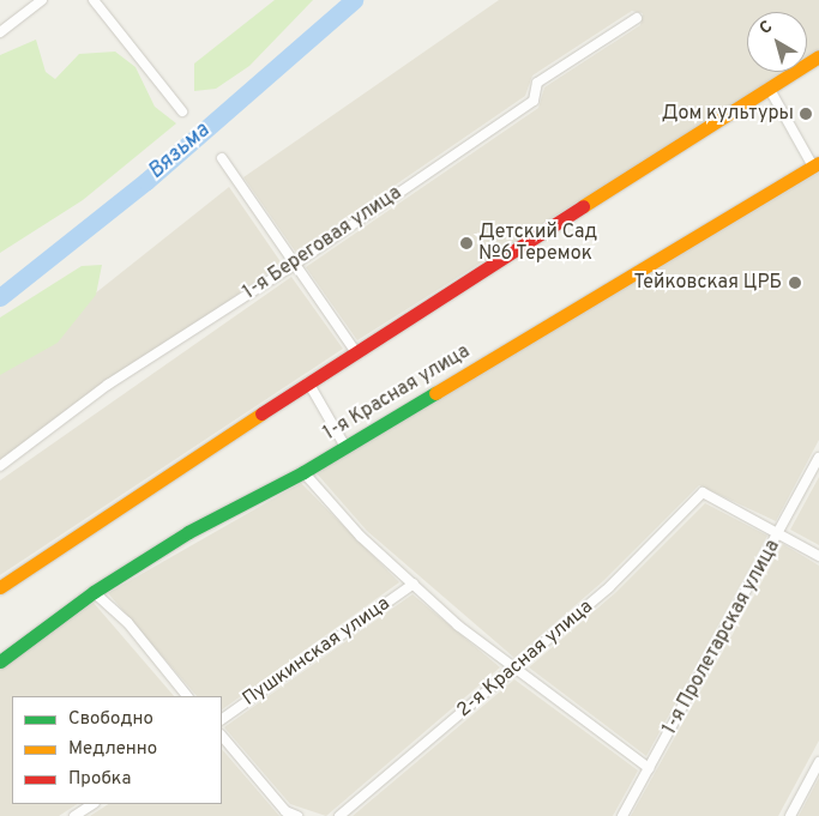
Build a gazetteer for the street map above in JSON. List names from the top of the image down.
{
  "streets": {
    "street": [
      "1-я Береговая улица",
      "1-я Красная улица",
      "1-я Пролетарская улица",
      "Пушкинская улица",
      "2-я Красная улица"
    ]
  },
  "crossings": [
    ["1-я Пролетарская улица", "2-я Красная улица"]
  ],
  "water": ["Вязьма"],
  "places": ["Дом культуры", "Детский Сад №6 Теремок", "Тейковская ЦРБ"],
  "legend": ["Свободно", "Медленно", "Пробка"],
  "north": "top left"
}
